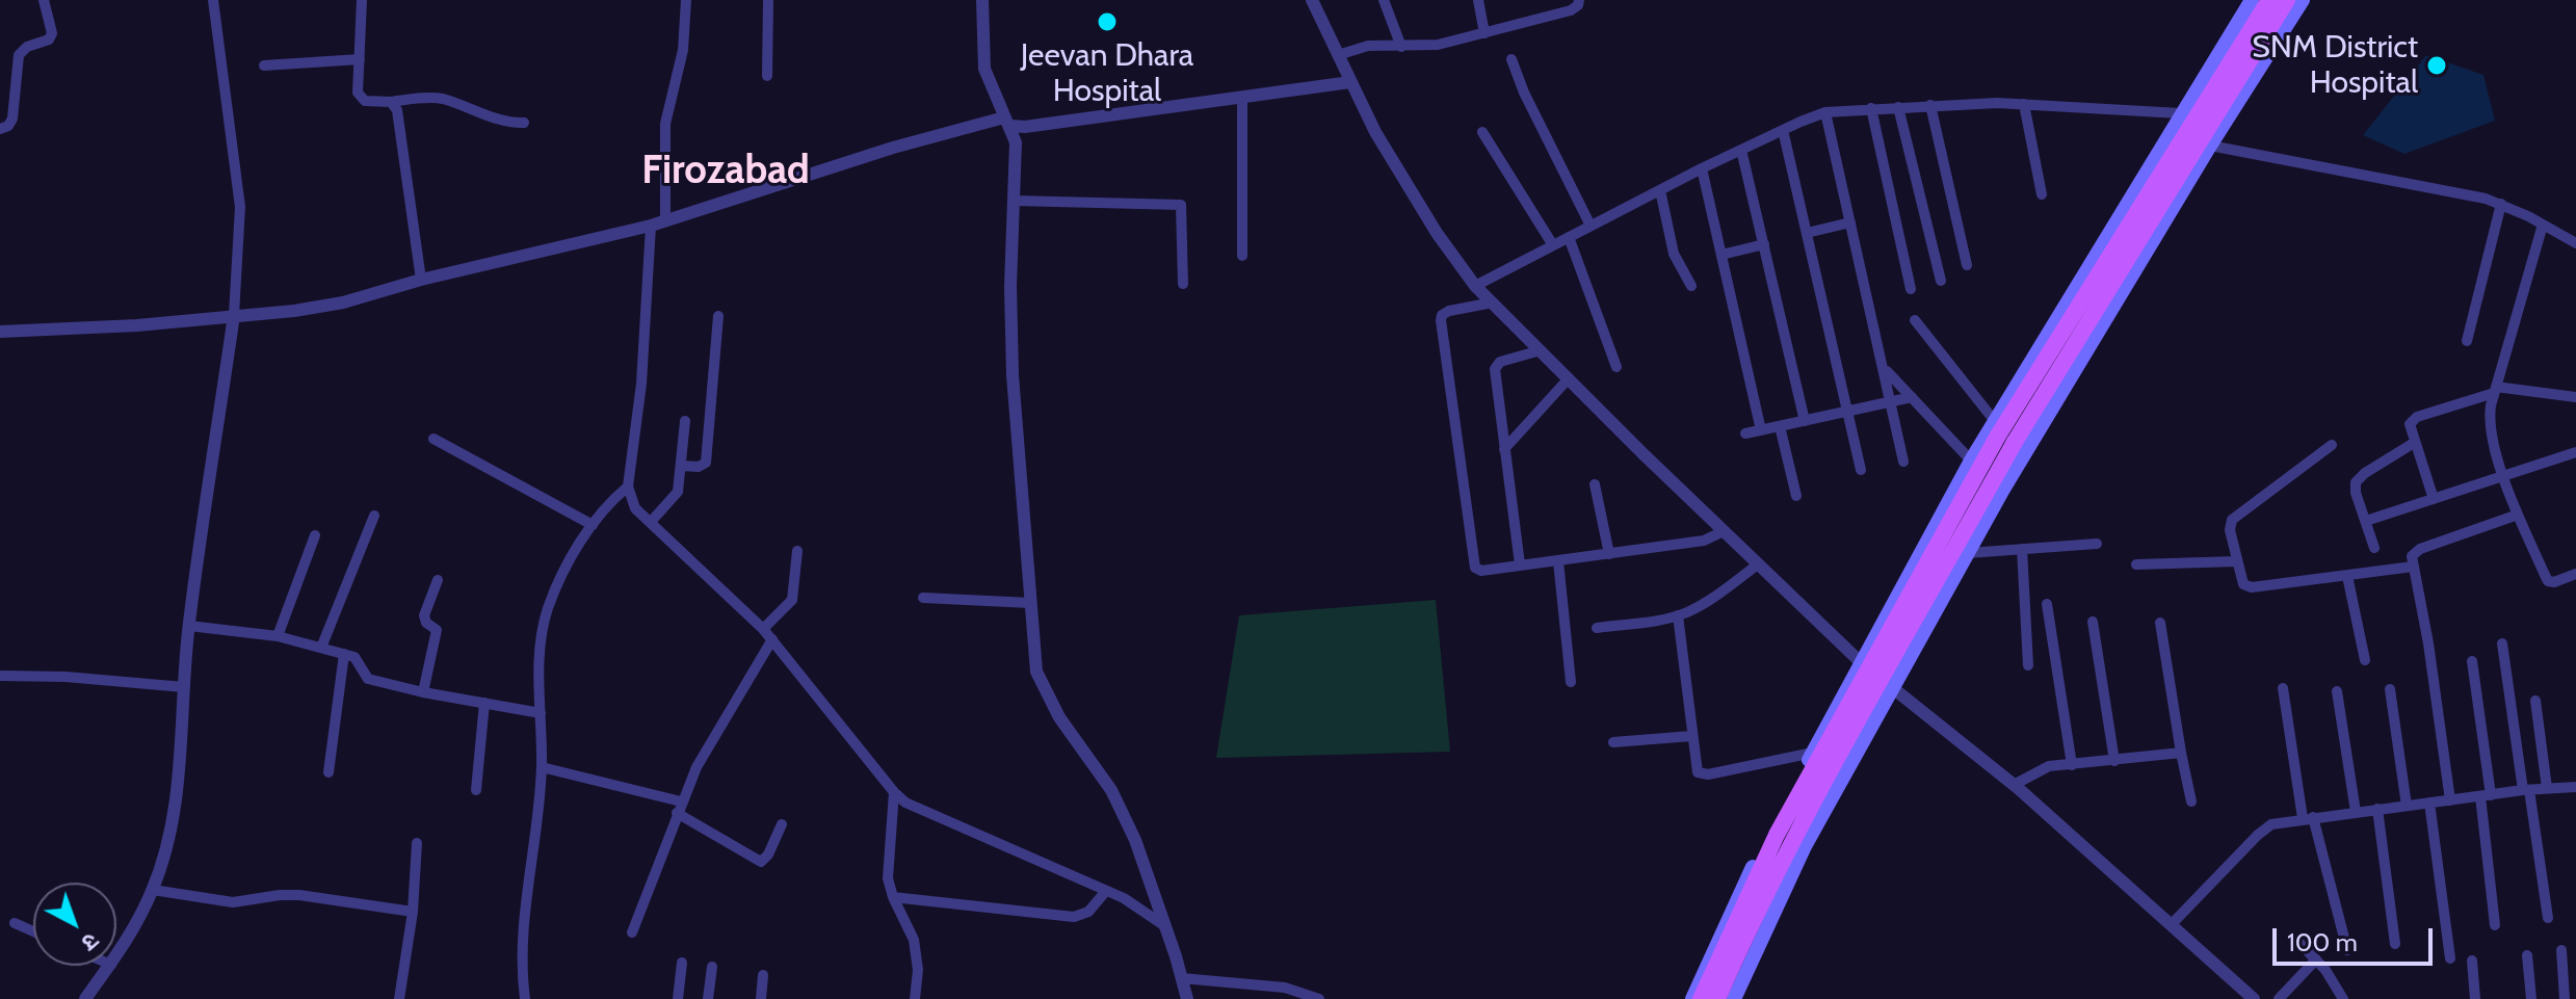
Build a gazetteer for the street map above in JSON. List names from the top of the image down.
{
  "districts": ["Firozabad"],
  "places": ["Jeevan Dhara Hospital", "SNM District Hospital"],
  "scale_bar": "100 m",
  "north": "bottom right"
}
